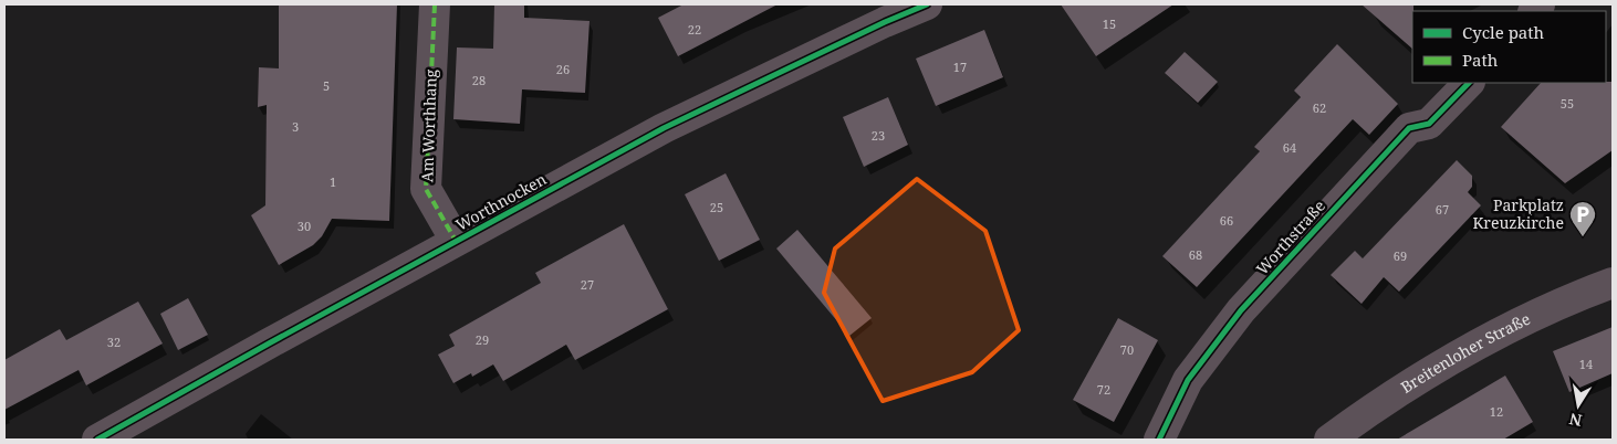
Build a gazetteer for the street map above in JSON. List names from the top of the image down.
{
  "streets": {
    "street": [
      "Am Worthhang",
      "Worthnocken",
      "Worthstraße",
      "Breitenloher Straße"
    ]
  },
  "crossings": [
    ["Am Worthhang", "Worthnocken"]
  ],
  "places": {
    "parking": ["Parkplatz Kreuzkirche"]
  },
  "house_numbers": [
    "15",
    "22",
    "17",
    "26",
    "28",
    "5",
    "55",
    "62",
    "3",
    "23",
    "64",
    "1",
    "25",
    "67",
    "66",
    "30",
    "68",
    "69",
    "27",
    "29",
    "32",
    "70",
    "14",
    "72",
    "12"
  ],
  "legend": ["Cycle path", "Path"],
  "north": "bottom"
}
